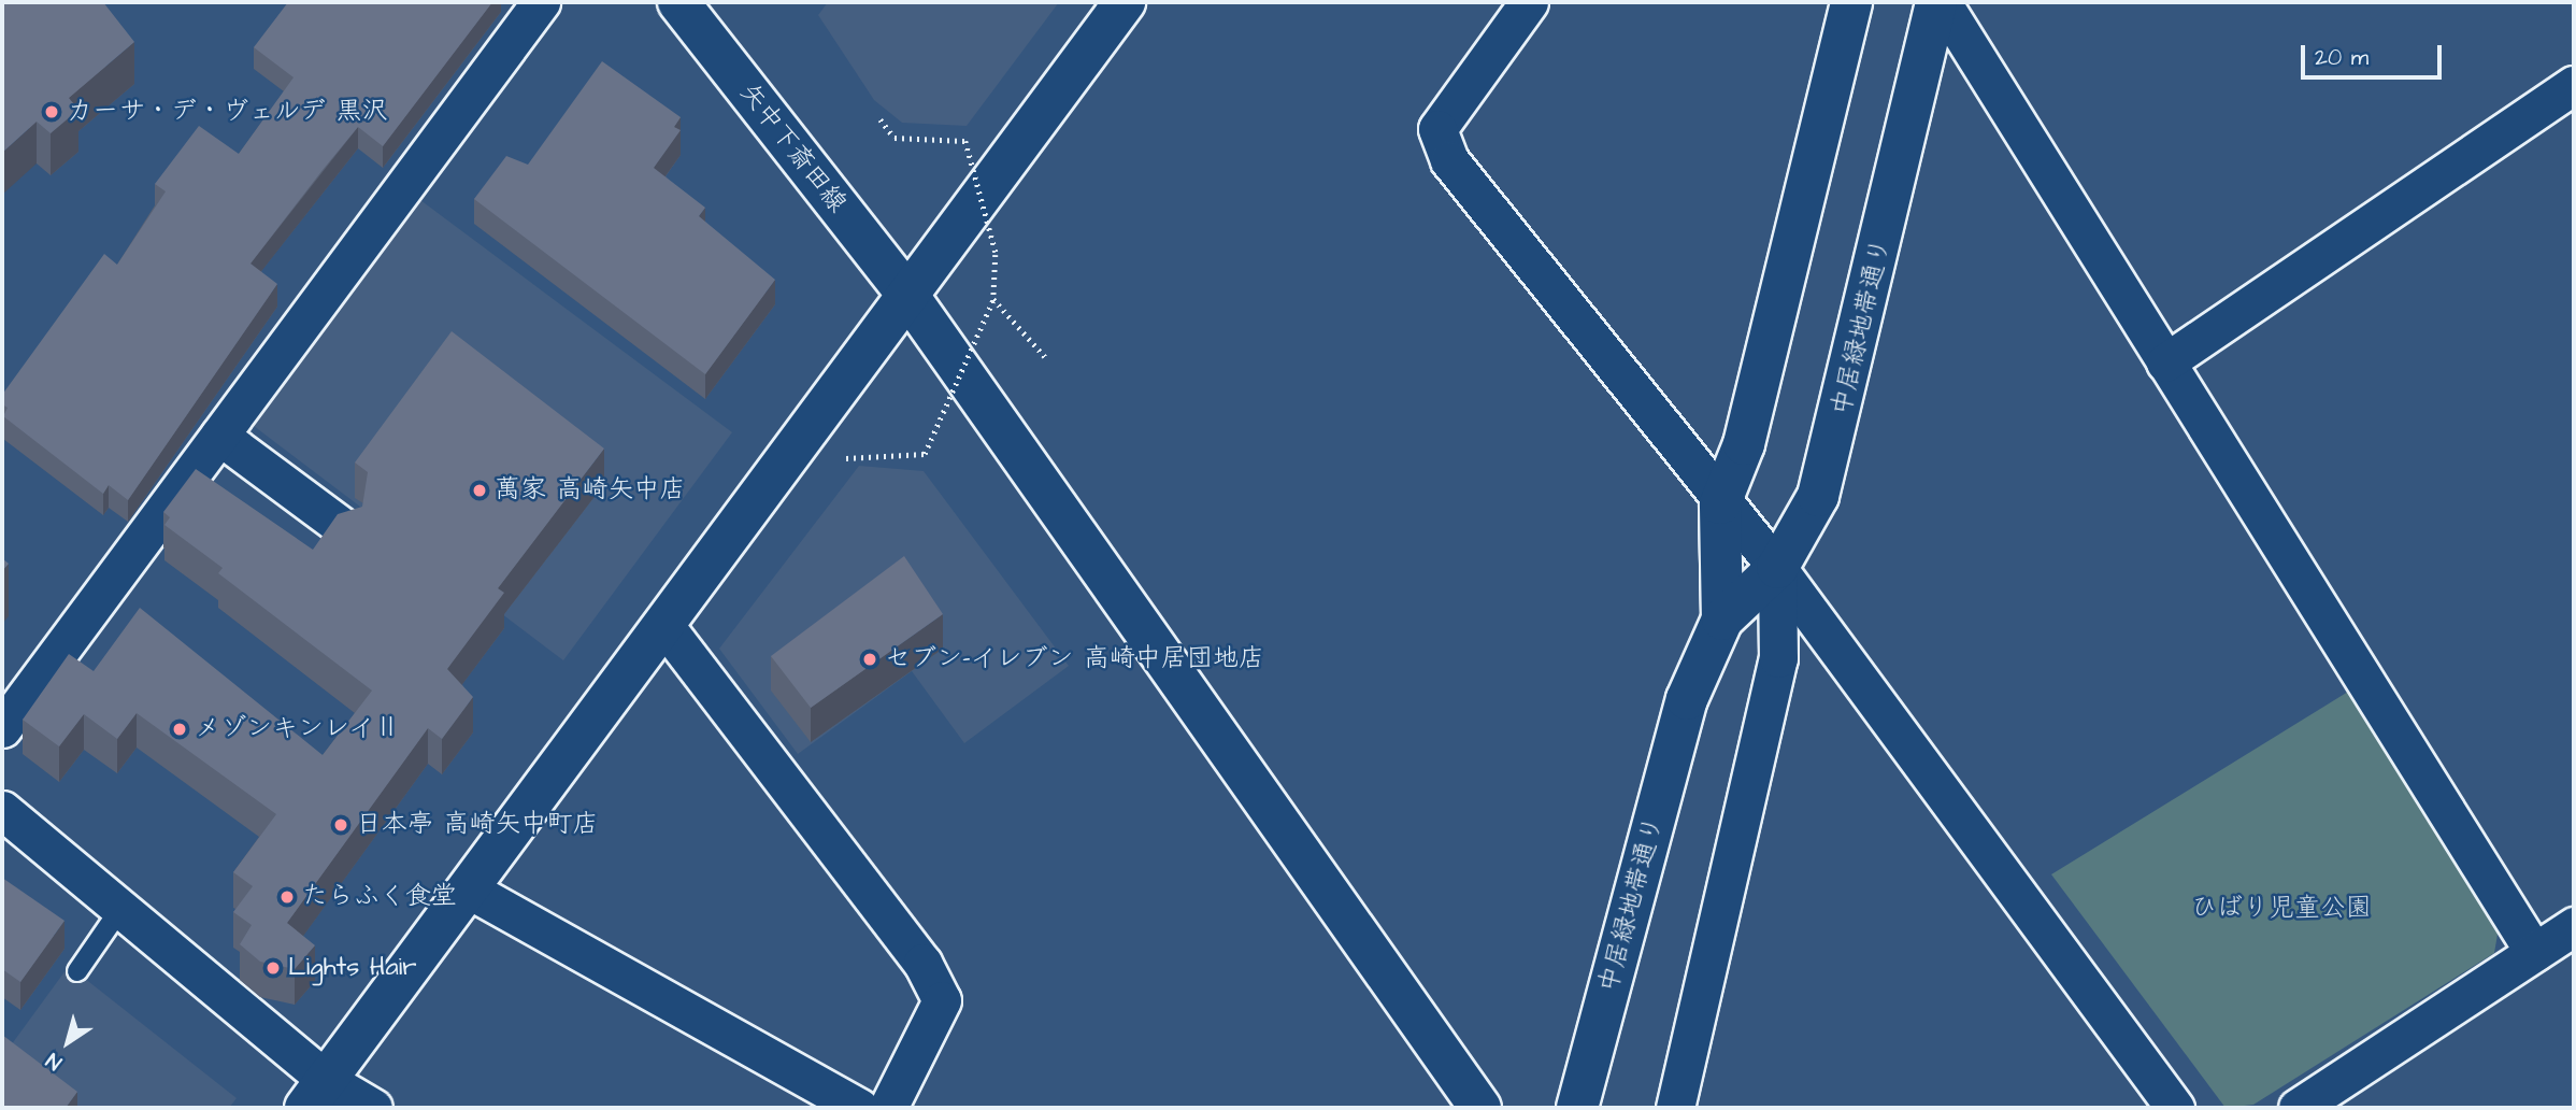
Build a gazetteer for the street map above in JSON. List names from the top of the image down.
{
  "streets": {
    "street": ["矢中下斎田線", "中居緑地帯通り"]
  },
  "parks": ["ひばり児童公園"],
  "places": [
    "カーサ・デ・ヴェルデ 黒沢",
    "萬家 高崎矢中店",
    "セブン-イレブン 高崎中居団地店",
    "メゾンキンレイⅡ",
    "日本亭 高崎矢中町店",
    "たらふく食堂",
    "Lights Hair"
  ],
  "scale_bar": "20 m",
  "north": "bottom left"
}
